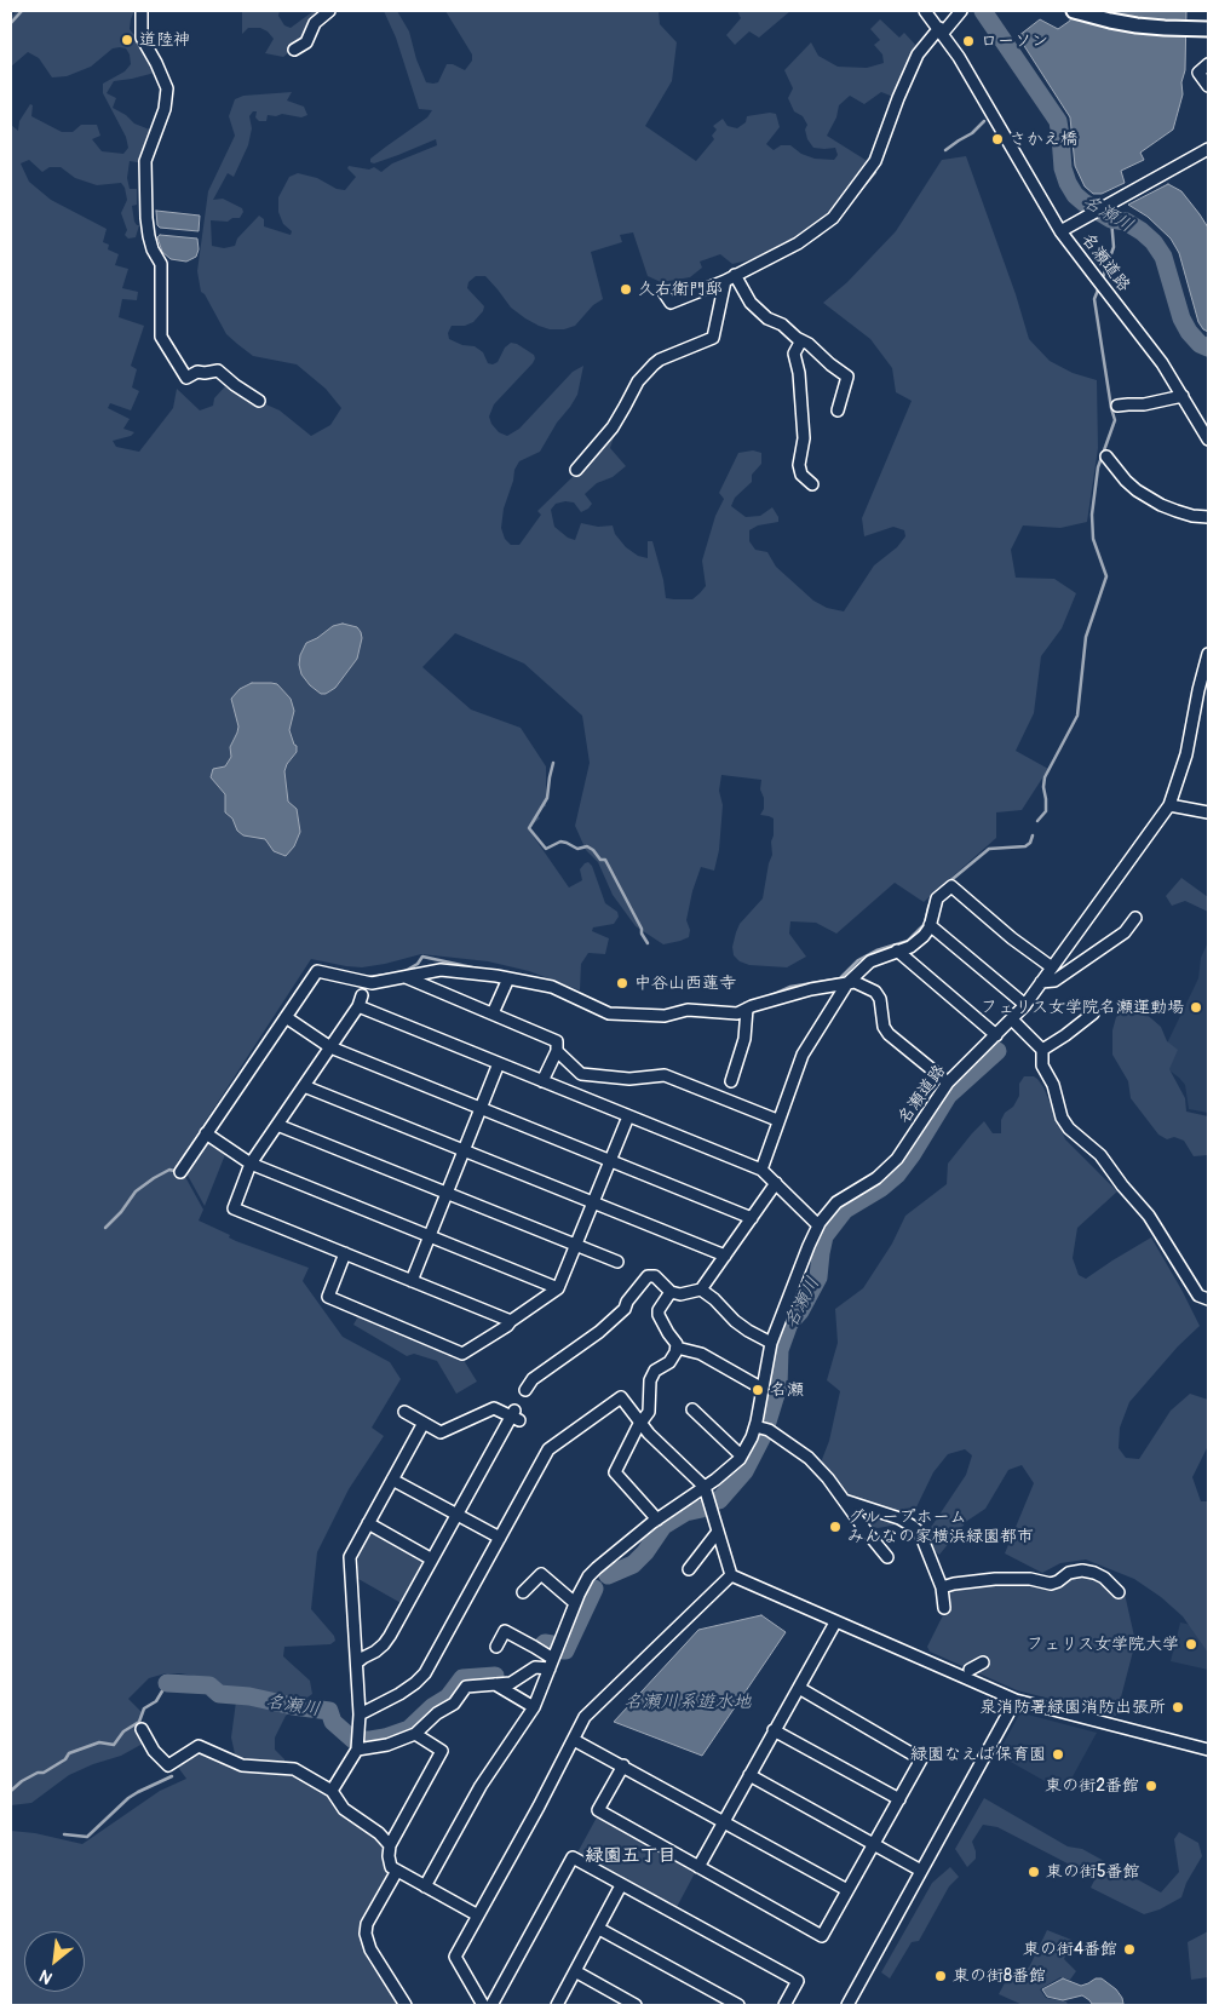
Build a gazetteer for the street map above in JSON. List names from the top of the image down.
{
  "streets": {
    "street": ["名瀬道路"]
  },
  "districts": ["緑園五丁目"],
  "water": ["名瀬川", "名瀬川系遊水地"],
  "places": [
    "道陸神",
    "ローソン",
    "さかえ橋",
    "久右衛門邸",
    "中谷山西蓮寺",
    "フェリス女学院名瀬運動場",
    "名瀬",
    "グループホーム みんなの家横浜緑園都市",
    "フェリス女学院大学",
    "泉消防署緑園消防出張所",
    "緑園なえば保育園",
    "東の街2番館",
    "東の街5番館",
    "東の街4番館",
    "東の街8番館"
  ],
  "north": "bottom left"
}
